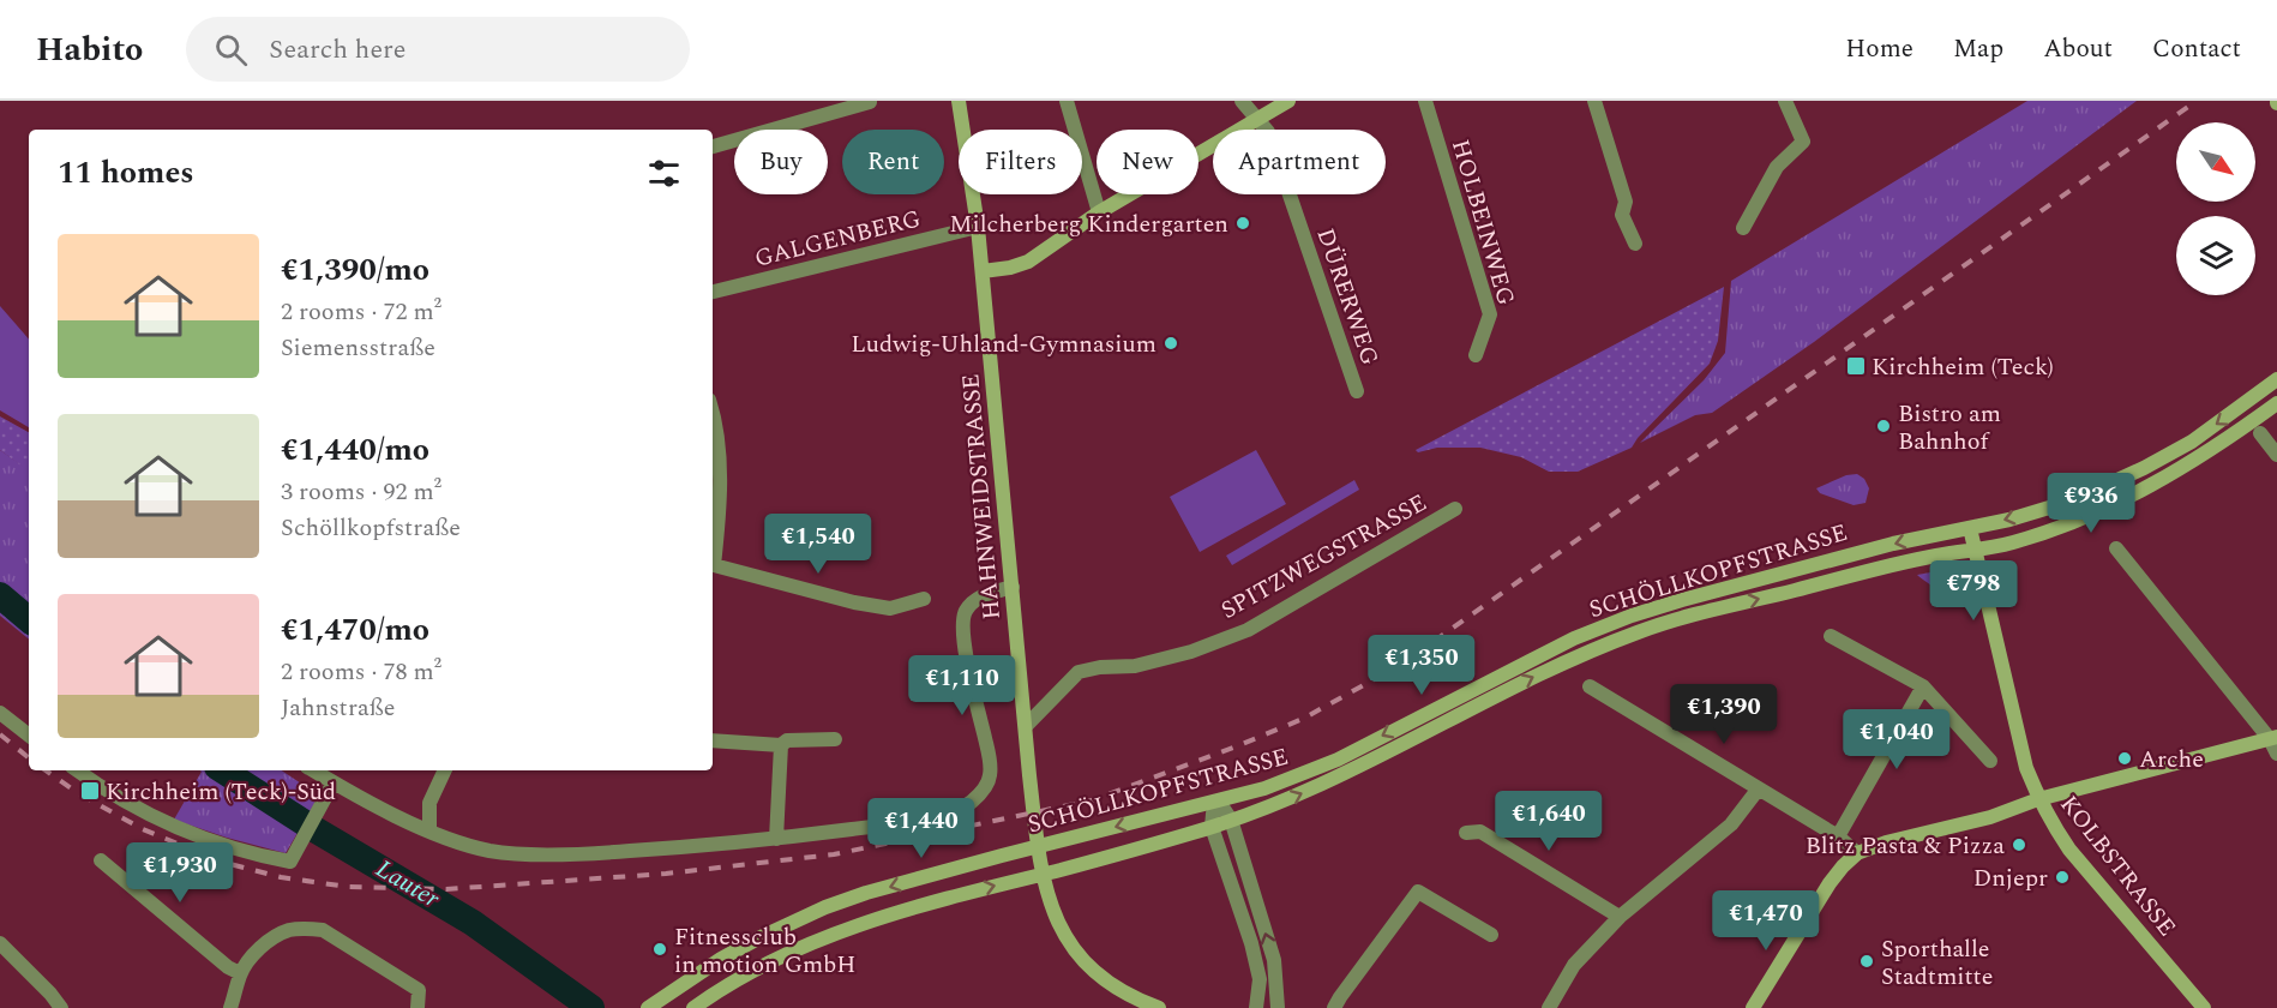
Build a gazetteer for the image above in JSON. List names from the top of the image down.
{
  "streets": {
    "main road": ["HAHNWEIDSTRASSE", "SCHÖLLKOPFSTRASSE", "KOLBSTRASSE"],
    "street": [
      "HOLBEINWEG",
      "GALGENBERG",
      "DÜRERWEG",
      "SPITZWEGSTRASSE"
    ]
  },
  "crossings": [
    ["GALGENBERG", "HAHNWEIDSTRASSE"],
    ["HAHNWEIDSTRASSE", "SPITZWEGSTRASSE"],
    ["SCHÖLLKOPFSTRASSE", "KOLBSTRASSE"]
  ],
  "water": ["Lauter"],
  "places": {
    "other": [
      "Milcherberg Kindergarten",
      "Ludwig-Uhland-Gymnasium",
      "Bistro am Bahnhof",
      "Arche",
      "Blitz Pasta & Pizza",
      "Dnjepr",
      "Fitnessclub in motion GmbH",
      "Sporthalle Stadtmitte"
    ],
    "transit": ["Kirchheim (Teck)", "Kirchheim (Teck)-Süd"]
  },
  "north": "bottom right",
  "page": {
    "header": "Habito",
    "search": "Search here",
    "nav": [
      "Home",
      "Map",
      "About",
      "Contact"
    ],
    "chip": [
      "Buy",
      "Rent",
      "Filters",
      "New",
      "Apartment"
    ],
    "heading": "11 homes",
    "list": [
      {
        "name": "€1,390/mo",
        "note": "2 rooms · 72 m² · Siemensstraße"
      },
      {
        "name": "€1,440/mo",
        "note": "3 rooms · 92 m² · Schöllkopfstraße"
      },
      {
        "name": "€1,470/mo",
        "note": "2 rooms · 78 m² · Jahnstraße"
      }
    ],
    "price": [
      "€936",
      "€1,540",
      "€798",
      "€1,350",
      "€1,110",
      "€1,390",
      "€1,040",
      "€1,640",
      "€1,440",
      "€1,930",
      "€1,470"
    ]
  }
}
